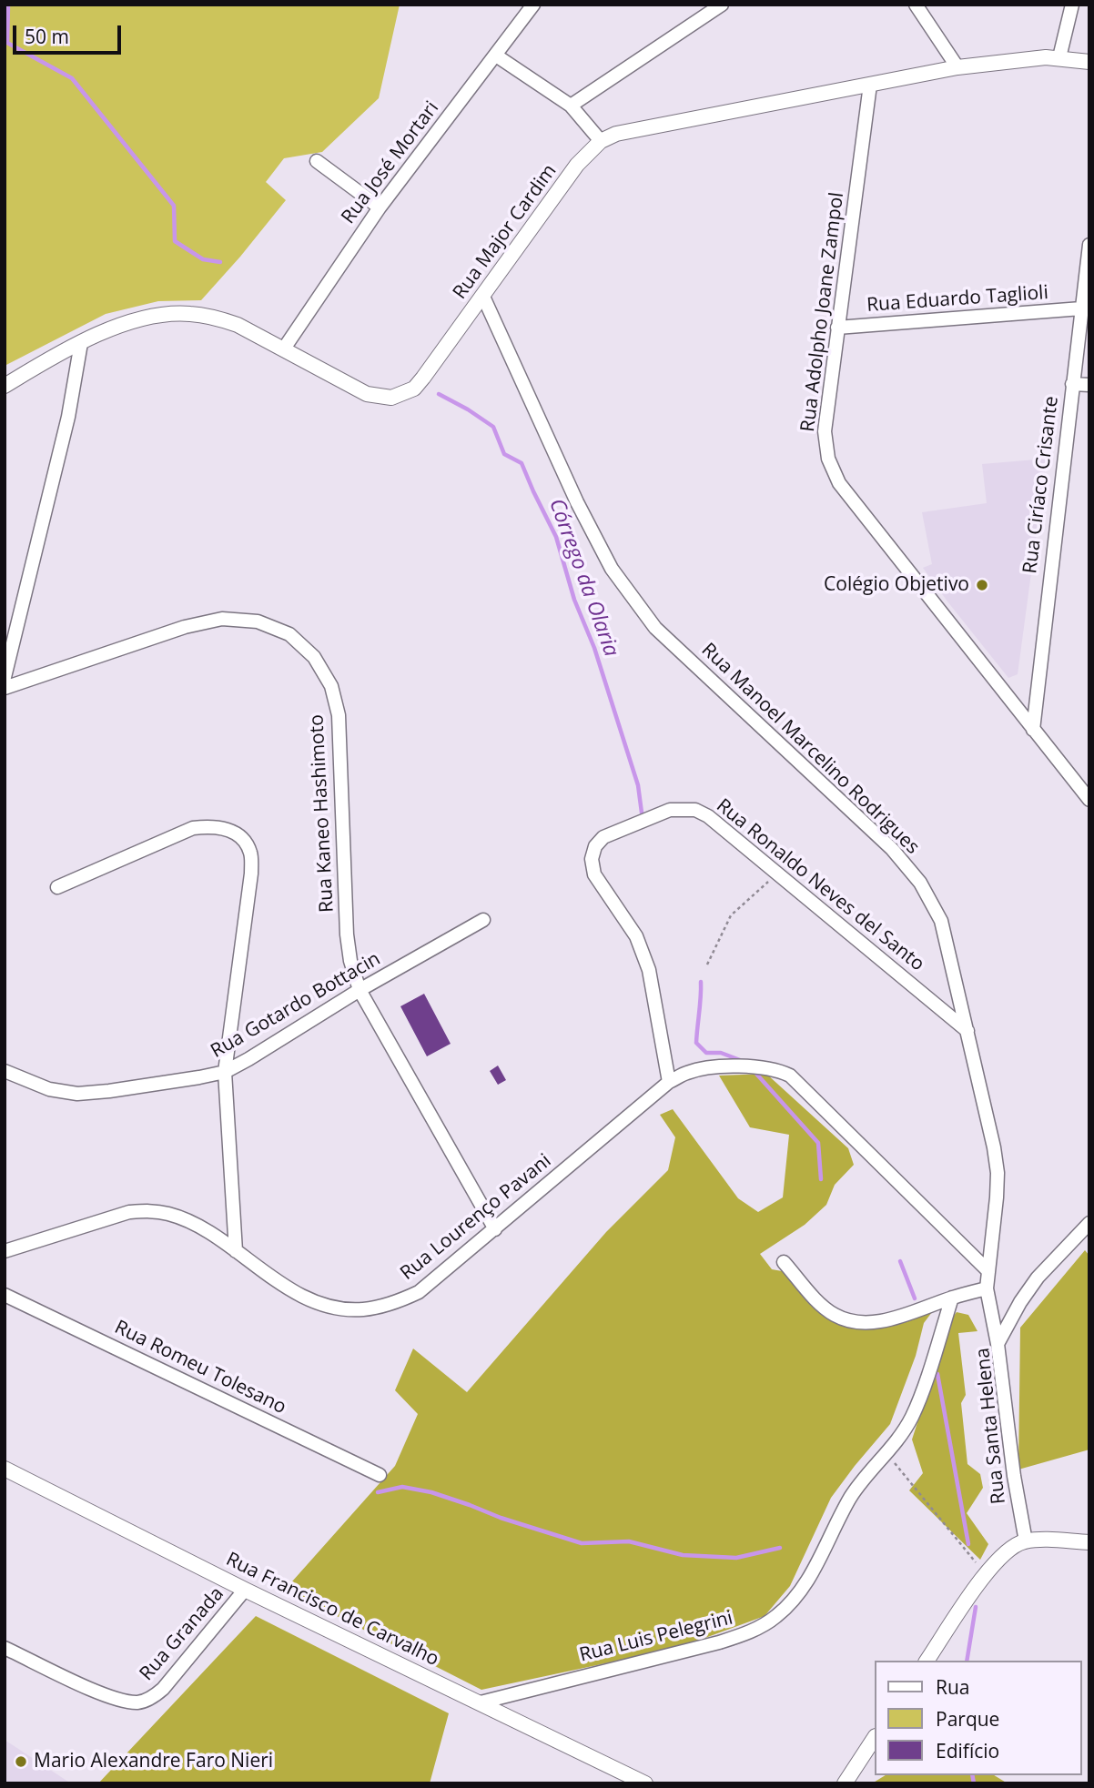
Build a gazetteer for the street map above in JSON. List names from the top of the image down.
{
  "streets": {
    "street": [
      "Rua José Mortari",
      "Rua Major Cardim",
      "Rua Eduardo Taglioli",
      "Rua Adolpho Joane Zampol",
      "Rua Ciríaco Crisante",
      "Rua Manoel Marcelino Rodrigues",
      "Rua Kaneo Hashimoto",
      "Rua Ronaldo Neves del Santo",
      "Rua Gotardo Bottacin",
      "Rua Lourenço Pavani",
      "Rua Romeu Tolesano",
      "Rua Santa Helena",
      "Rua Francisco de Carvalho",
      "Rua Granada",
      "Rua Luis Pelegrini"
    ]
  },
  "crossings": [
    ["Rua José Mortari", "Rua Major Cardim"],
    ["Rua Major Cardim", "Rua Adolpho Joane Zampol"],
    ["Rua Major Cardim", "Rua Manoel Marcelino Rodrigues"],
    ["Rua Eduardo Taglioli", "Rua Adolpho Joane Zampol"],
    ["Rua Eduardo Taglioli", "Rua Ciríaco Crisante"],
    ["Rua Adolpho Joane Zampol", "Rua Ciríaco Crisante"],
    ["Rua Manoel Marcelino Rodrigues", "Rua Ronaldo Neves del Santo"],
    ["Rua Manoel Marcelino Rodrigues", "Rua Lourenço Pavani"],
    ["Rua Manoel Marcelino Rodrigues", "Rua Santa Helena"],
    ["Rua Kaneo Hashimoto", "Rua Gotardo Bottacin"],
    ["Rua Kaneo Hashimoto", "Rua Lourenço Pavani"],
    ["Rua Ronaldo Neves del Santo", "Rua Lourenço Pavani"],
    ["Rua Francisco de Carvalho", "Rua Granada"],
    ["Rua Francisco de Carvalho", "Rua Luis Pelegrini"]
  ],
  "water": ["Córrego da Olaria"],
  "places": ["Colégio Objetivo", "Mario Alexandre Faro Nieri"],
  "legend": ["Rua", "Parque", "Edifício"],
  "scale_bar": "50 m"
}
